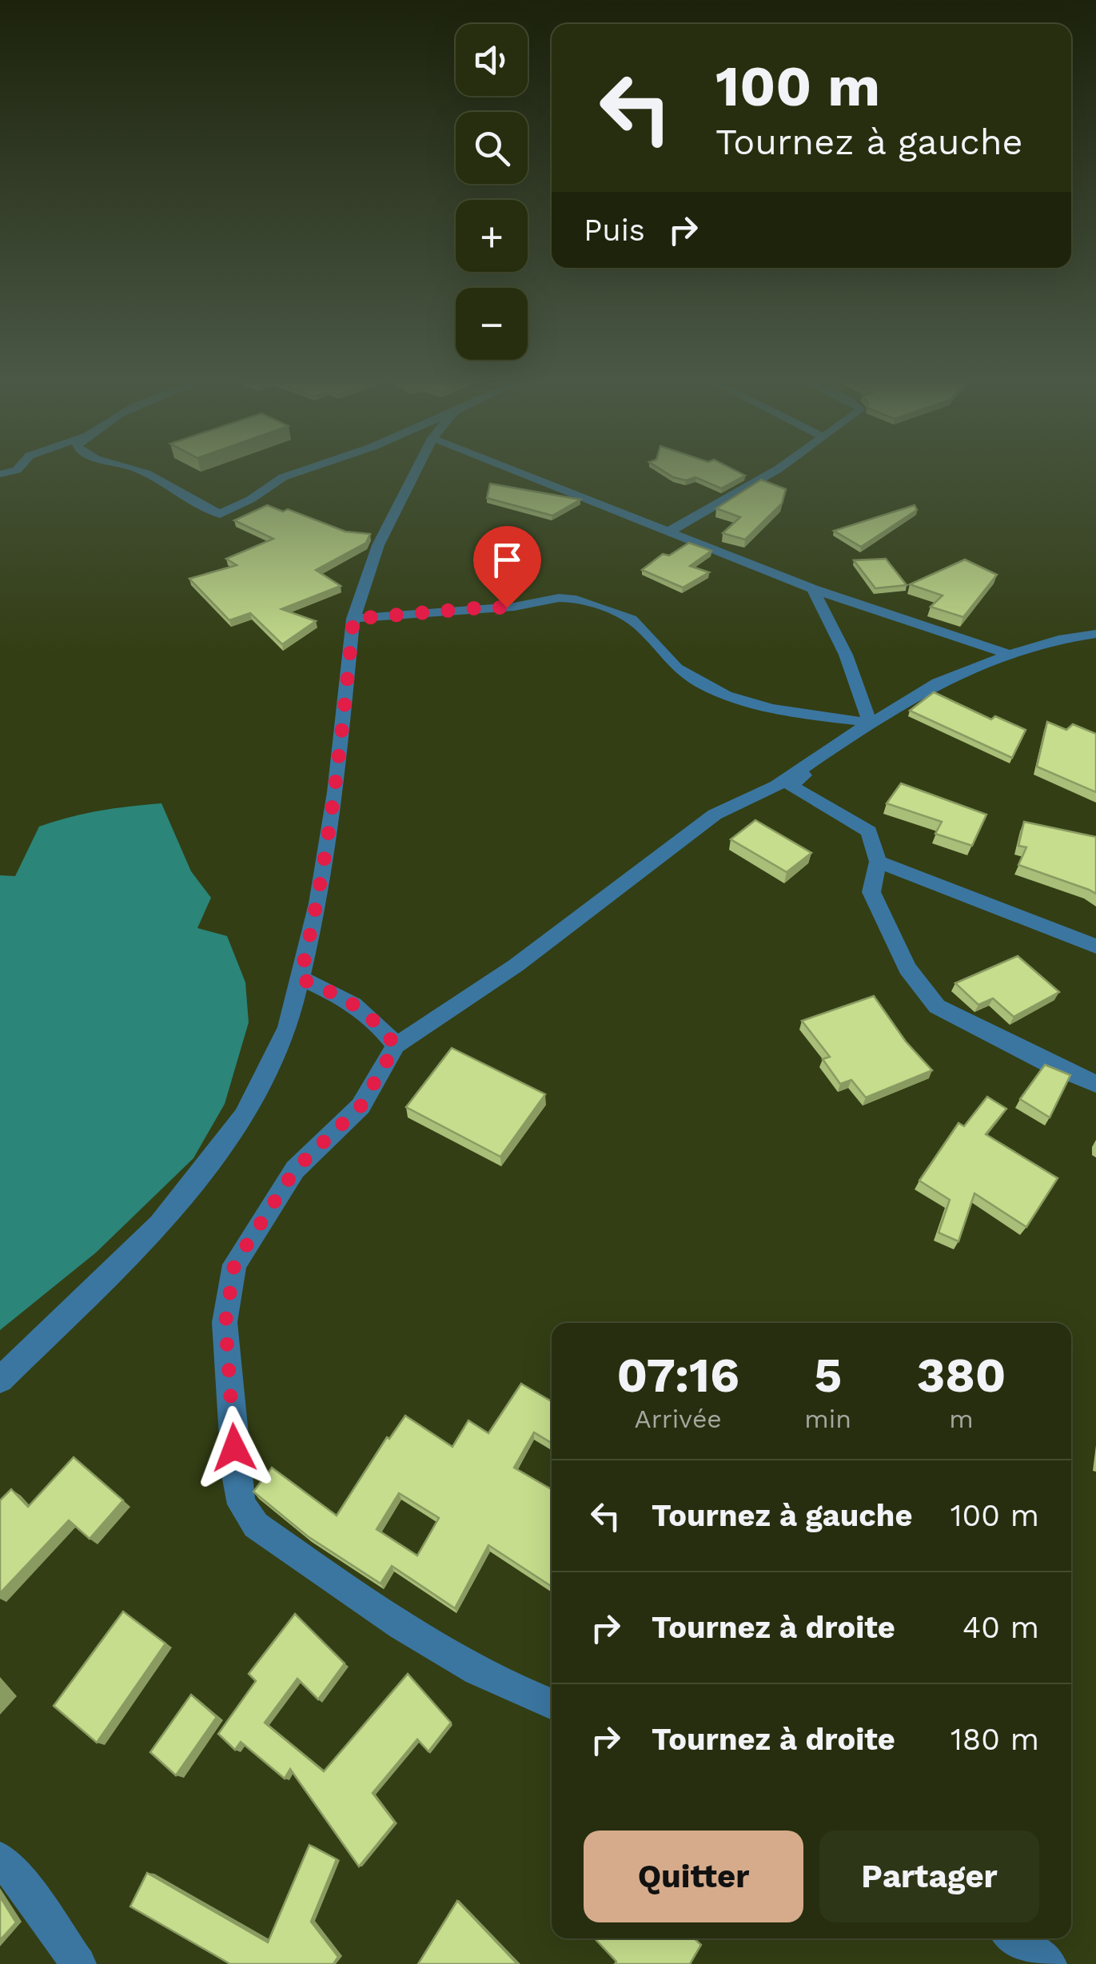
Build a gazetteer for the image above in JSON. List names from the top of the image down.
{
  "page": {
    "map_buttons": ["+", "−"],
    "turn": ["100 m", "Tournez à gauche"],
    "then": "Puis",
    "eta": [
      "07:16",
      "Arrivée",
      "5",
      "min",
      "380",
      "m"
    ],
    "list": [
      {
        "name": "Tournez à gauche",
        "value": "100 m"
      },
      {
        "name": "Tournez à droite",
        "value": "40 m"
      },
      {
        "name": "Tournez à droite",
        "value": "180 m"
      }
    ],
    "buttons": ["Quitter", "Partager"]
  }
}
